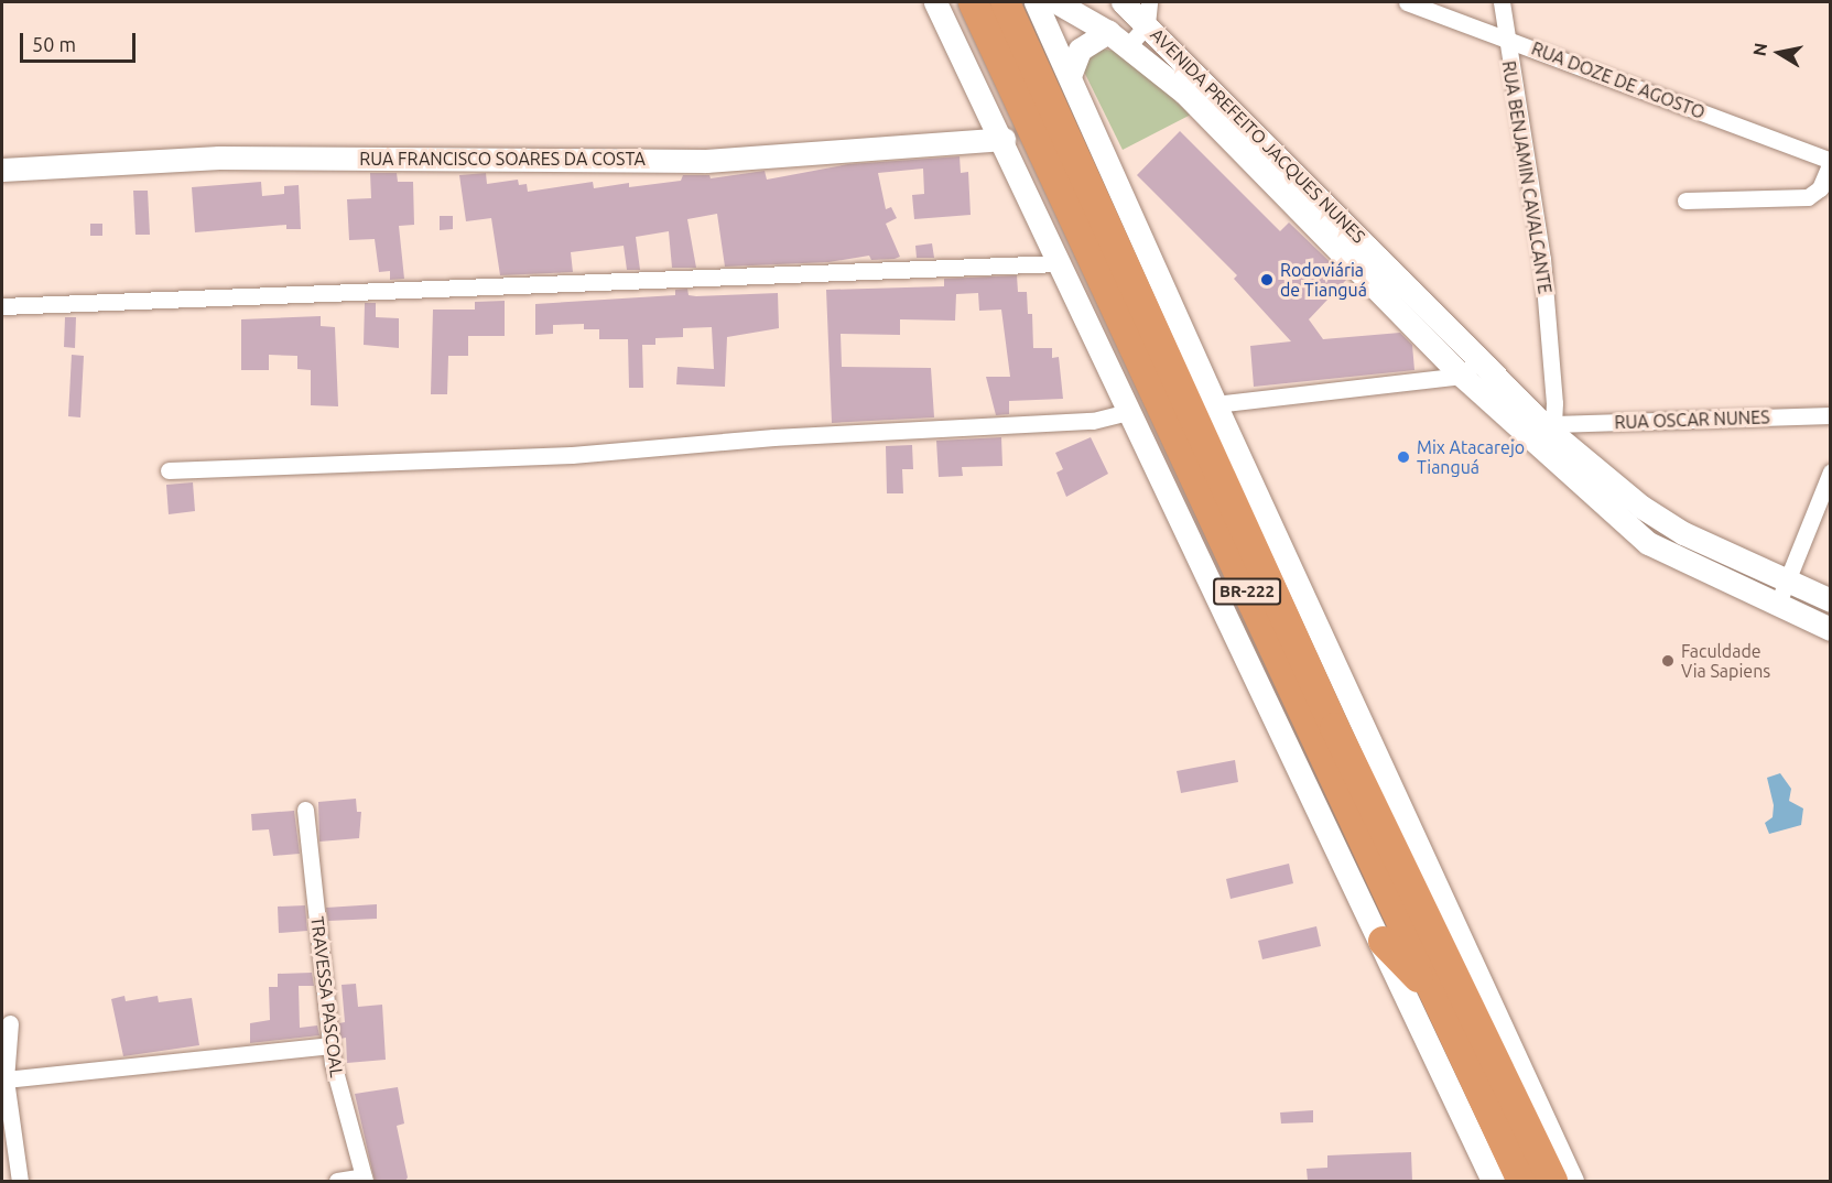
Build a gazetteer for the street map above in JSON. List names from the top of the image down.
{
  "streets": {
    "highway": ["BR-222"],
    "main road": ["AVENIDA PREFEITO JACQUES NUNES", "RUA FRANCISCO SOARES DA COSTA"],
    "street": [
      "RUA DOZE DE AGOSTO",
      "RUA BENJAMIN CAVALCANTE",
      "RUA OSCAR NUNES",
      "TRAVESSA PASCOAL"
    ]
  },
  "crossings": [
    ["RUA DOZE DE AGOSTO", "RUA BENJAMIN CAVALCANTE"],
    ["AVENIDA PREFEITO JACQUES NUNES", "RUA BENJAMIN CAVALCANTE"],
    ["AVENIDA PREFEITO JACQUES NUNES", "RUA OSCAR NUNES"],
    ["RUA FRANCISCO SOARES DA COSTA", "BR-222"],
    ["RUA BENJAMIN CAVALCANTE", "RUA OSCAR NUNES"]
  ],
  "places": ["Rodoviária de Tianguá", "Mix Atacarejo Tianguá", "Faculdade Via Sapiens"],
  "scale_bar": "50 m",
  "north": "left"
}
